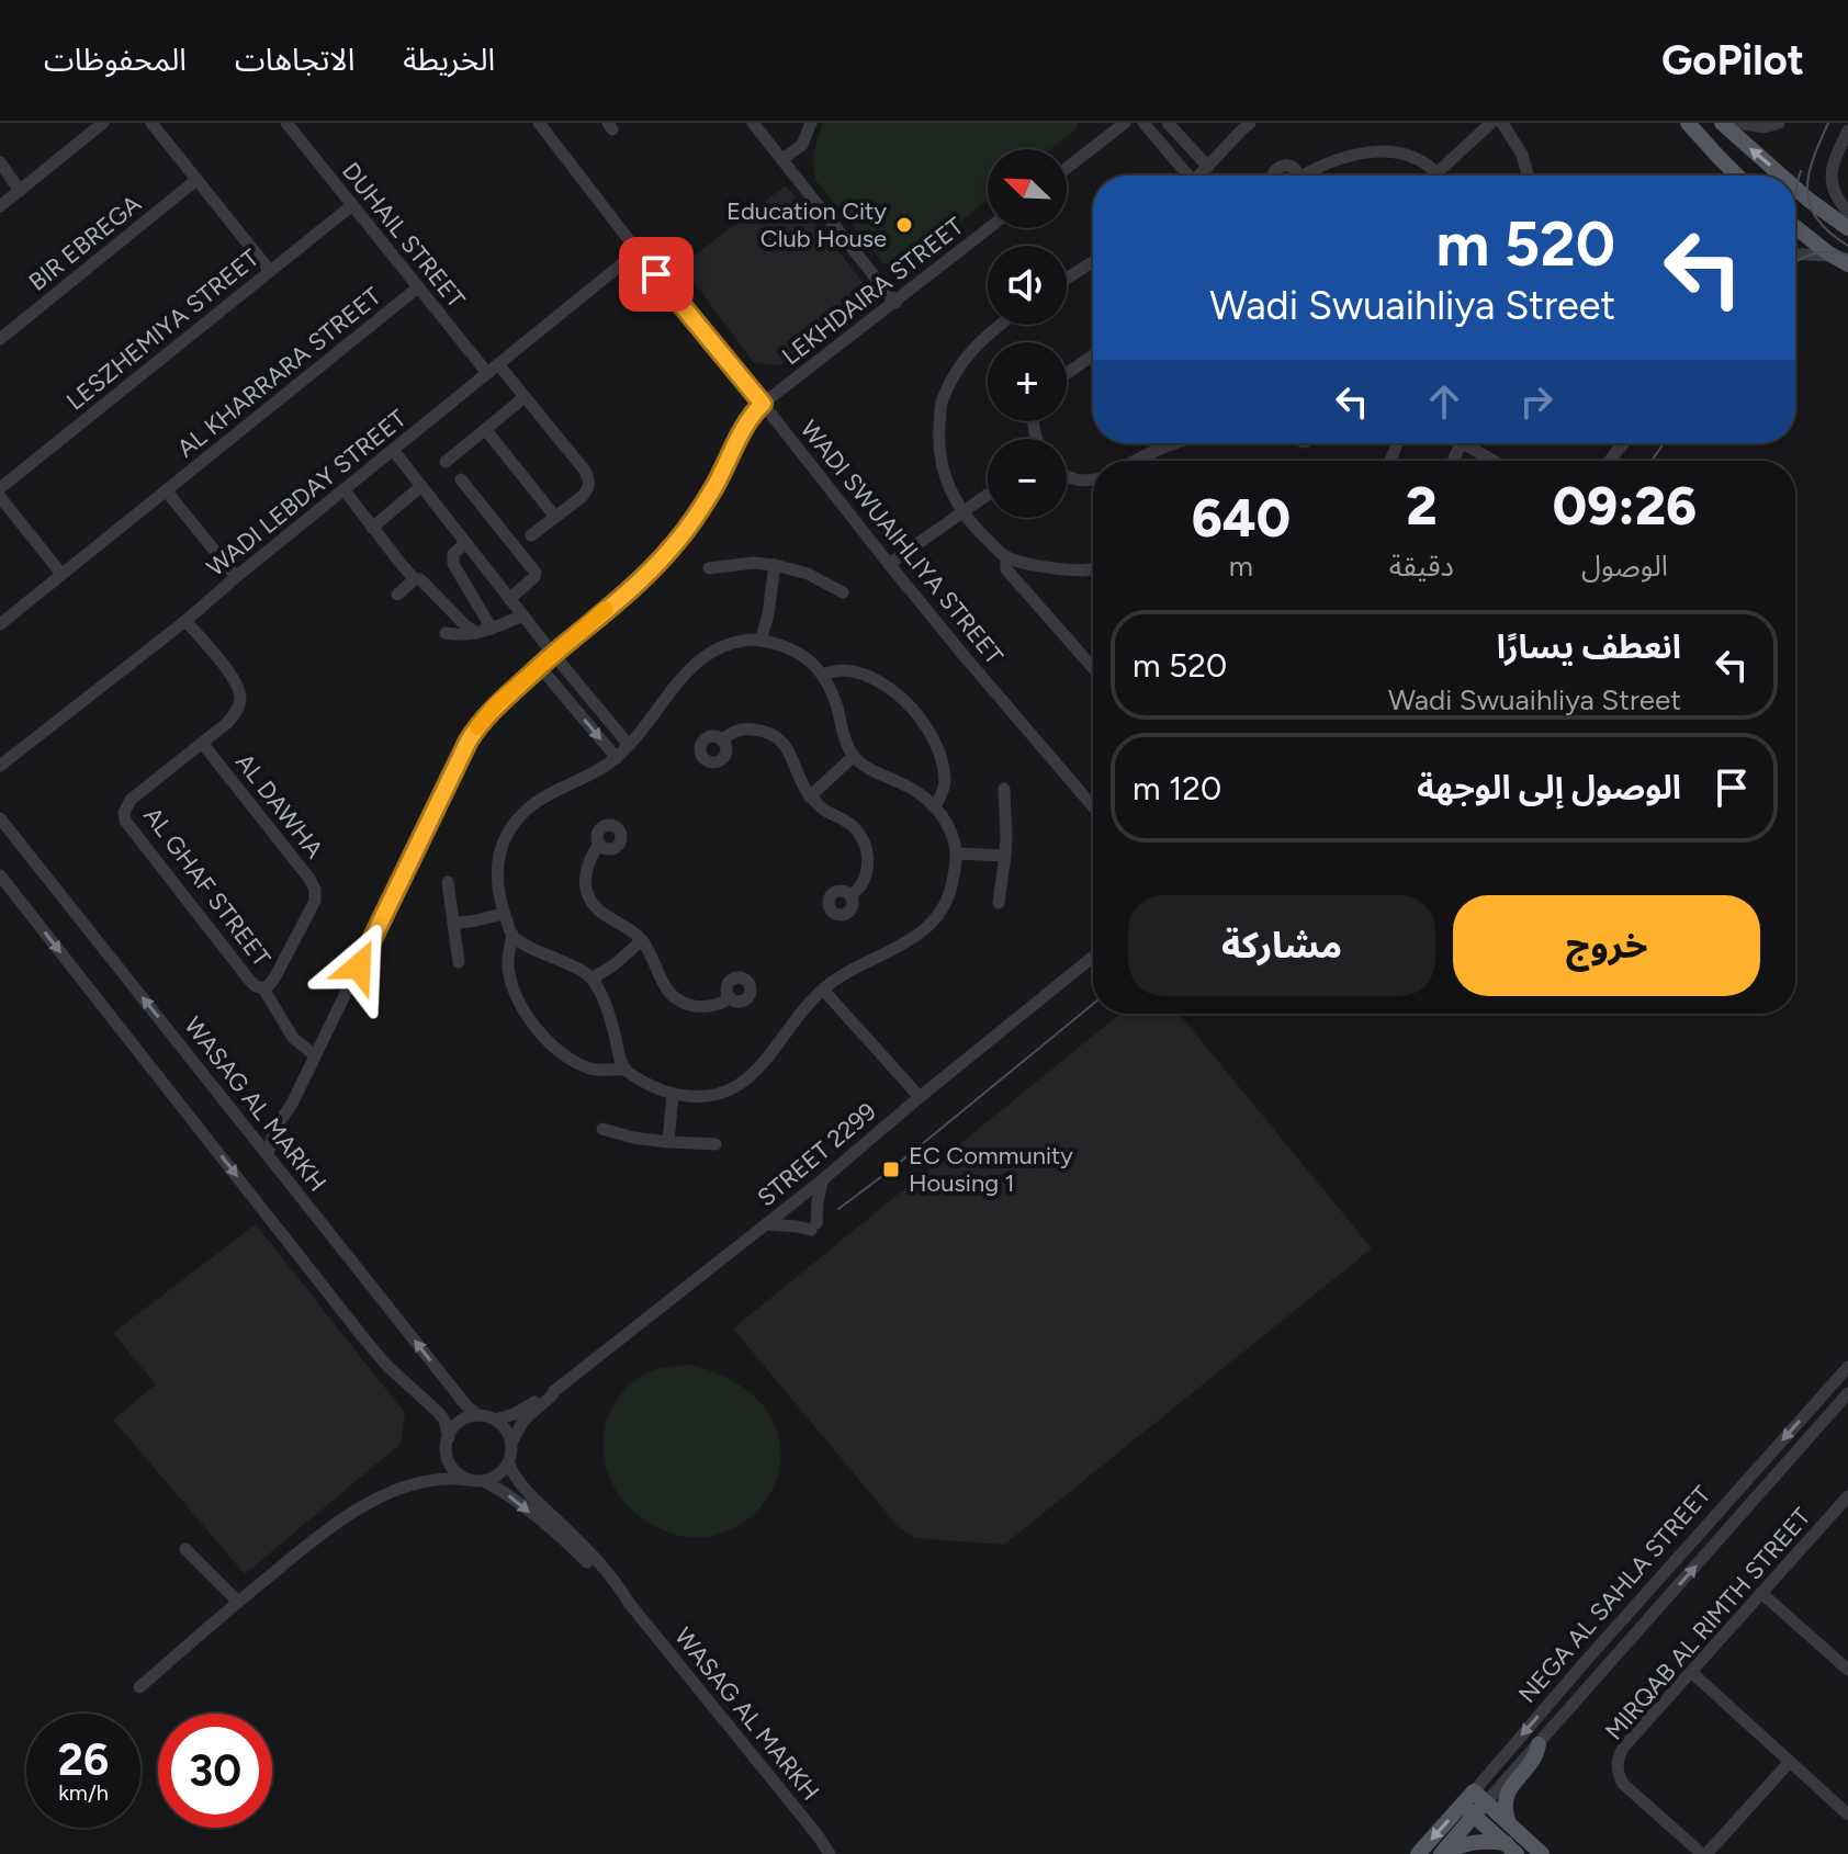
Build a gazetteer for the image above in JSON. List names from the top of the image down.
{
  "streets": {
    "main road": ["NEGA AL SAHLA STREET"],
    "street": [
      "DUHAIL STREET",
      "BIR EBREGA",
      "LEKHDAIRA STREET",
      "LESZHEMIYA STREET",
      "AL KHARRARA STREET",
      "WADI LEBDAY STREET",
      "WADI SWUAIHLIYA STREET",
      "AL DAWHA",
      "AL GHAF STREET",
      "WASAG AL MARKH",
      "STREET 2299",
      "MIRQAB AL RIMTH STREET"
    ]
  },
  "crossings": [
    ["DUHAIL STREET", "LESZHEMIYA STREET"],
    ["DUHAIL STREET", "AL KHARRARA STREET"],
    ["DUHAIL STREET", "WADI LEBDAY STREET"],
    ["LEKHDAIRA STREET", "WADI SWUAIHLIYA STREET"],
    ["LEKHDAIRA STREET", "WASAG AL MARKH"],
    ["WADI LEBDAY STREET", "WADI SWUAIHLIYA STREET"],
    ["WADI LEBDAY STREET", "AL GHAF STREET"],
    ["AL DAWHA", "AL GHAF STREET"],
    ["WASAG AL MARKH", "STREET 2299"]
  ],
  "places": {
    "other": ["Education City Club House"],
    "transit": ["EC Community Housing 1"]
  },
  "north": "top left",
  "page": {
    "header": "GoPilot",
    "nav": ["الخريطة", "الاتجاهات", "المحفوظات"],
    "map_buttons": ["+", "−"],
    "turn": ["520 m", "Wadi Swuaihliya Street"],
    "eta": [
      "09:26",
      "الوصول",
      "2",
      "دقيقة",
      "640",
      "m"
    ],
    "list": [
      {
        "name": "انعطف يسارًا",
        "note": "Wadi Swuaihliya Street",
        "value": "520 m"
      },
      {
        "name": "الوصول إلى الوجهة",
        "value": "120 m"
      }
    ],
    "buttons": ["خروج", "مشاركة"],
    "speed": "26 km/h",
    "limit": "30"
  }
}
